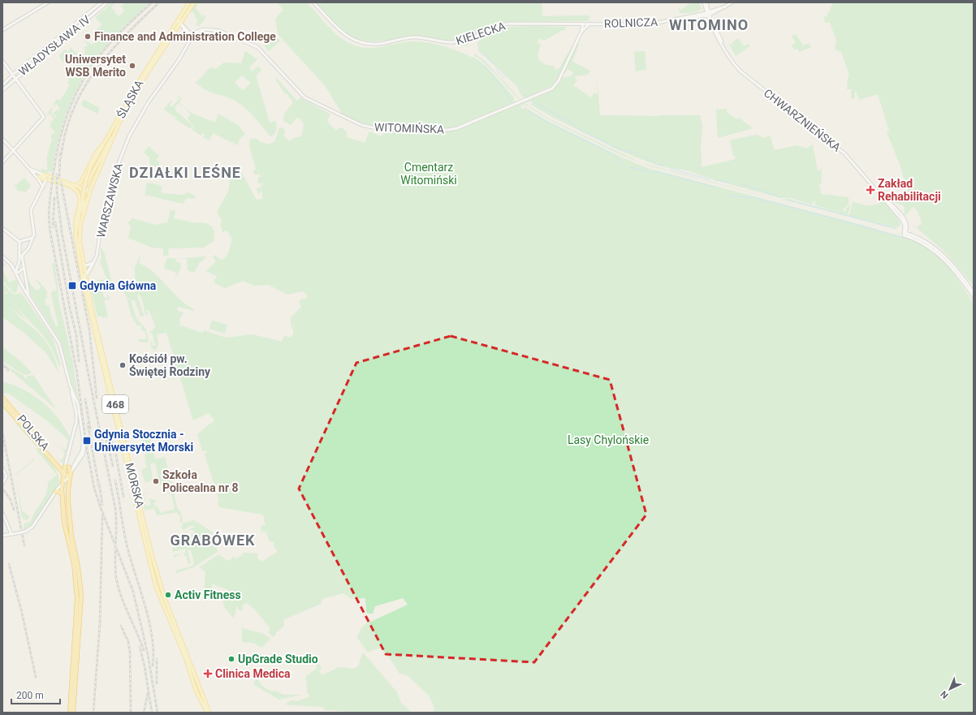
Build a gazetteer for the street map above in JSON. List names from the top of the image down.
{
  "streets": {
    "highway": ["POLSKA"],
    "main road": [
      "ROLNICZA",
      "KIELECKA",
      "WŁADYSŁAWA IV",
      "ŚLĄSKA",
      "CHWARZNIEŃSKA",
      "WITOMIŃSKA",
      "WARSZAWSKA",
      "468",
      "MORSKA"
    ]
  },
  "crossings": [
    ["ROLNICZA", "KIELECKA"],
    ["ROLNICZA", "CHWARZNIEŃSKA"],
    ["ROLNICZA", "WITOMIŃSKA"],
    ["KIELECKA", "WITOMIŃSKA"],
    ["ŚLĄSKA", "468"],
    ["ŚLĄSKA", "MORSKA"],
    ["WITOMIŃSKA", "WARSZAWSKA"],
    ["WARSZAWSKA", "MORSKA"]
  ],
  "districts": ["WITOMINO", "DZIAŁKI LEŚNE", "GRABÓWEK"],
  "parks": ["Cmentarz Witomiński", "Lasy Chylońskie"],
  "places": {
    "other": [
      "Finance and Administration College",
      "Uniwersytet WSB Merito",
      "Kościół pw. Świętej Rodziny",
      "Szkoła Policealna nr 8",
      "Activ Fitness",
      "UpGrade Studio"
    ],
    "health": ["Zakład Rehabilitacji", "Clinica Medica"],
    "transit": ["Gdynia Główna", "Gdynia Stocznia - Uniwersytet Morski"]
  },
  "scale_bar": "200 m",
  "north": "bottom left"
}
